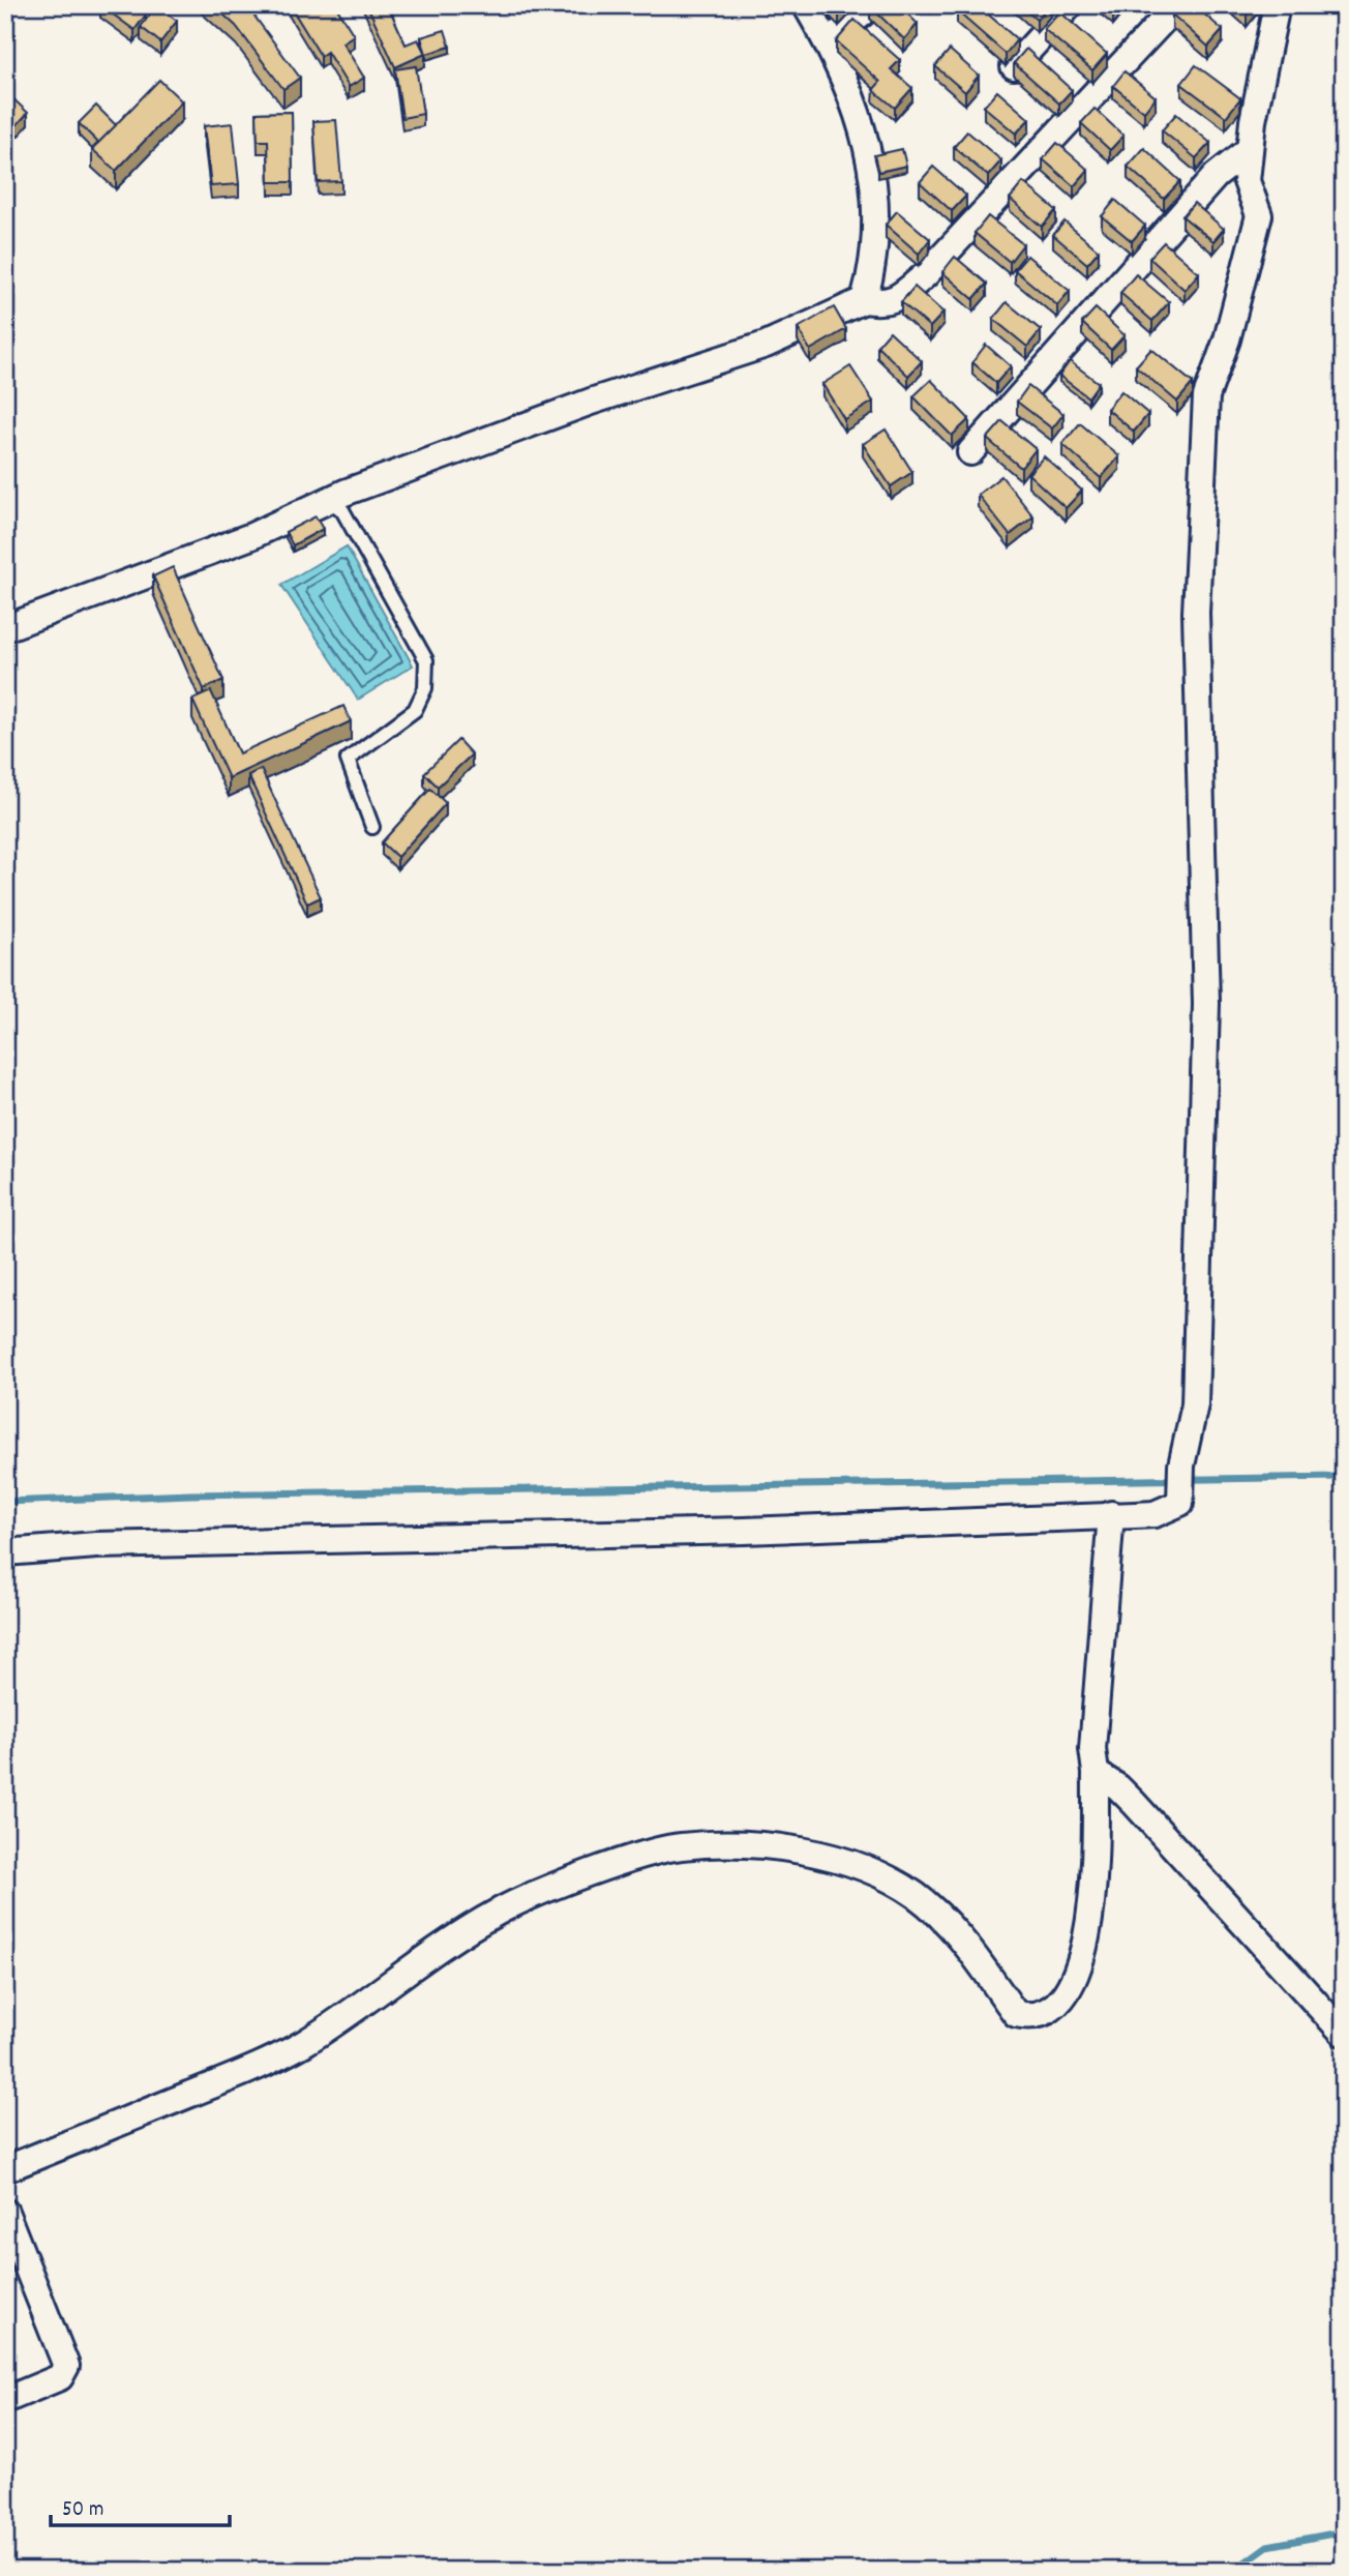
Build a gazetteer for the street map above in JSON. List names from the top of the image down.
{
  "scale_bar": "50 m"
}
